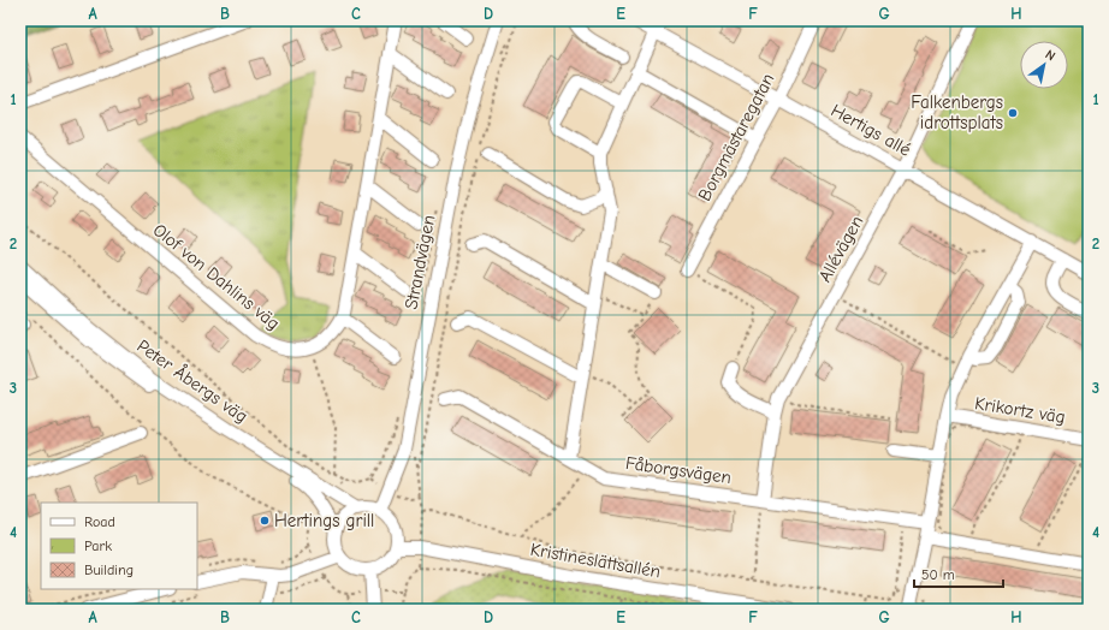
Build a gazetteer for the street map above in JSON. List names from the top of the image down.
{
  "streets": {
    "street": [
      "Hertigs allé",
      "Borgmästaregatan",
      "Allévägen",
      "Strandvägen",
      "Olof von Dahlins väg",
      "Peter Åbergs väg",
      "Krikortz väg",
      "Fåborgsvägen",
      "Kristineslättsallén"
    ]
  },
  "crossings": [
    ["Hertigs allé", "Borgmästaregatan"],
    ["Hertigs allé", "Allévägen"],
    ["Allévägen", "Fåborgsvägen"],
    ["Strandvägen", "Peter Åbergs väg"],
    ["Strandvägen", "Kristineslättsallén"],
    ["Peter Åbergs väg", "Kristineslättsallén"]
  ],
  "places": ["Falkenbergs idrottsplats", "Hertings grill"],
  "legend": ["Road", "Park", "Building"],
  "scale_bar": "50 m",
  "north": "top right",
  "grid": {
    "columns": [
      "A",
      "B",
      "C",
      "D",
      "E",
      "F",
      "G",
      "H"
    ],
    "rows": [
      "1",
      "2",
      "3",
      "4"
    ]
  }
}
